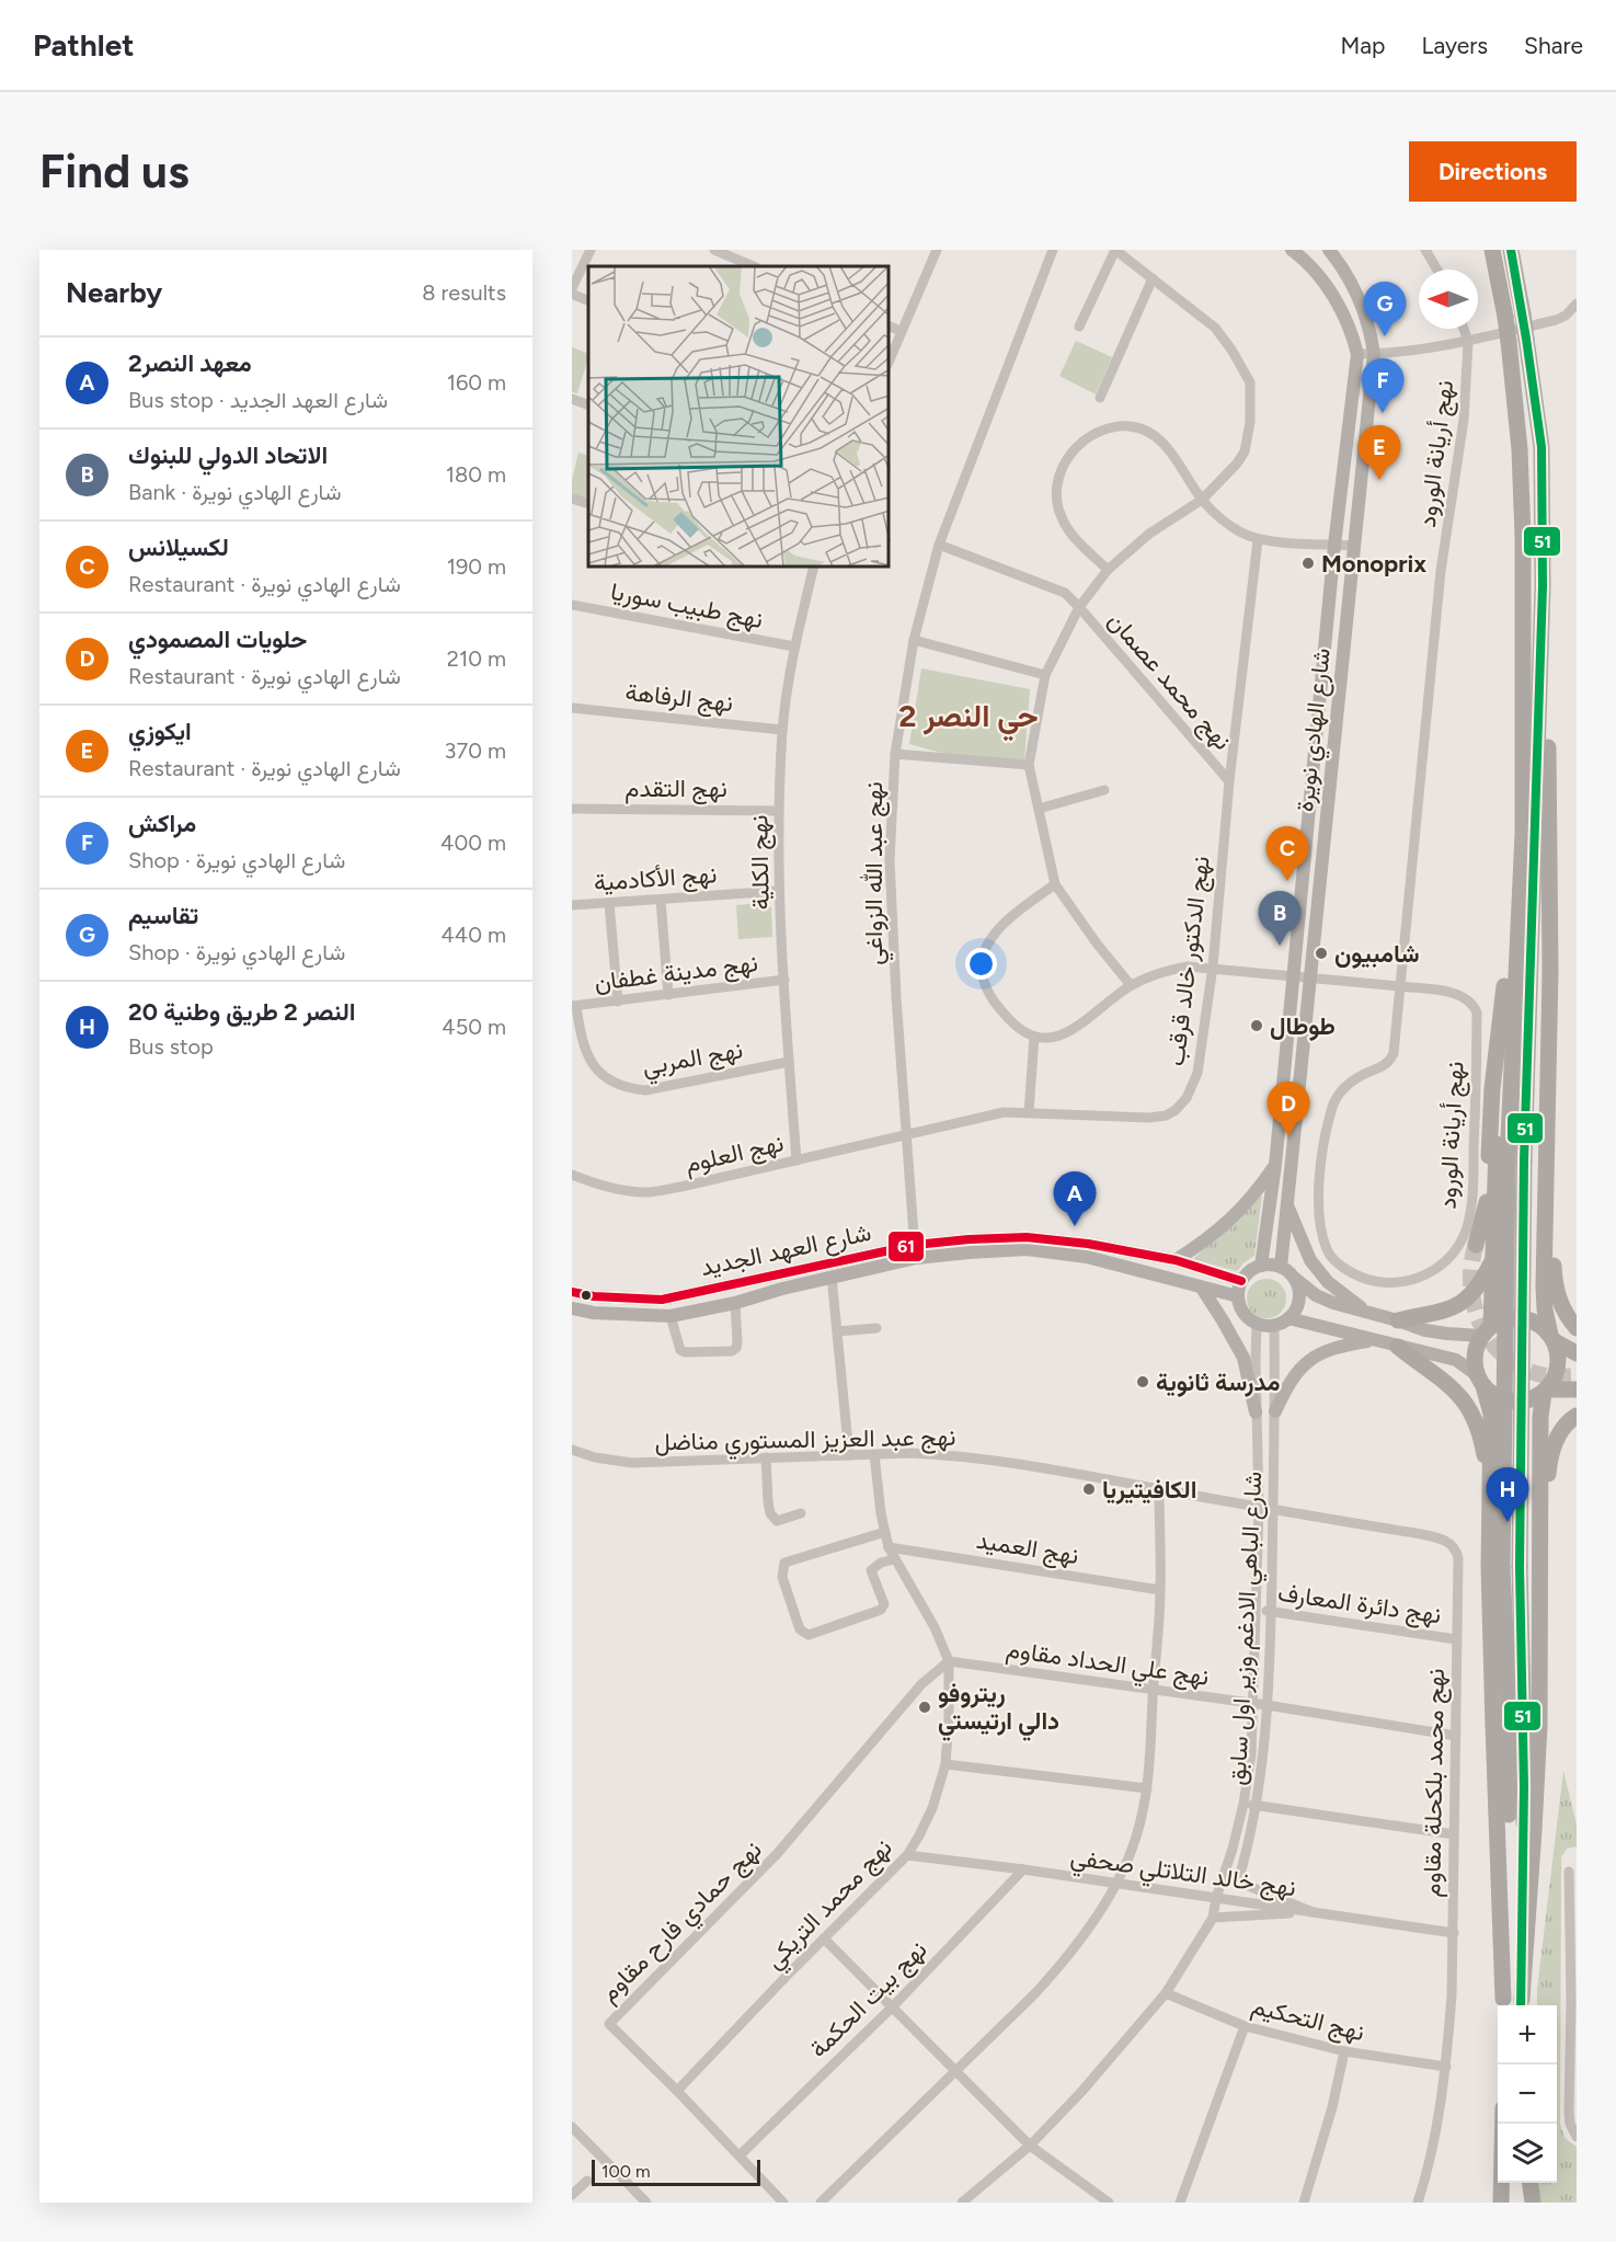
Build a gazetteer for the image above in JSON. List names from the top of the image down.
{
  "streets": {
    "main road": ["شارع الهادي نويرة", "شارع العهد الجديد"],
    "street": [
      "نهج أريانة الورود",
      "نهج طبيب سوريا",
      "نهج محمد عصمان",
      "نهج الرفاهة",
      "نهج التقدم",
      "نهج الكلية",
      "نهج عبد الله الزواغي",
      "نهج الأكادمية",
      "نهج الدكتور خالد قرقب",
      "نهج مدينة غطفان",
      "نهج المربي",
      "نهج العلوم",
      "نهج عبد العزيز المستوري مناضل",
      "نهج العميد",
      "نهج دائرة المعارف",
      "شارع الباهي الادغم وزير اول سابق",
      "نهج علي الحداد مقاوم",
      "نهج محمد بلكحلة مقاوم",
      "نهج خالد التلاتلي صحفي",
      "نهج محمد التريكي",
      "نهج حمادي فارح مقاوم",
      "نهج بيت الحكمة",
      "نهج التحكيم"
    ]
  },
  "crossings": [
    ["نهج أريانة الورود", "شارع الهادي نويرة"],
    ["نهج أريانة الورود", "نهج الدكتور خالد قرقب"],
    ["نهج طبيب سوريا", "نهج الكلية"],
    ["نهج محمد عصمان", "نهج عبد الله الزواغي"],
    ["نهج محمد عصمان", "نهج الدكتور خالد قرقب"],
    ["نهج الرفاهة", "نهج الكلية"],
    ["شارع الهادي نويرة", "شارع العهد الجديد"],
    ["شارع الهادي نويرة", "شارع الباهي الادغم وزير اول سابق"],
    ["نهج التقدم", "نهج الكلية"],
    ["نهج الكلية", "نهج الأكادمية"],
    ["نهج الكلية", "نهج مدينة غطفان"],
    ["نهج الكلية", "نهج المربي"],
    ["نهج الكلية", "نهج العلوم"],
    ["نهج عبد الله الزواغي", "نهج الدكتور خالد قرقب"],
    ["نهج عبد الله الزواغي", "نهج العلوم"],
    ["نهج عبد الله الزواغي", "شارع العهد الجديد"],
    ["نهج الدكتور خالد قرقب", "نهج العلوم"],
    ["نهج مدينة غطفان", "نهج المربي"],
    ["شارع العهد الجديد", "شارع الباهي الادغم وزير اول سابق"],
    ["نهج عبد العزيز المستوري مناضل", "شارع الباهي الادغم وزير اول سابق"],
    ["نهج عبد العزيز المستوري مناضل", "نهج محمد بلكحلة مقاوم"],
    ["نهج عبد العزيز المستوري مناضل", "نهج محمد التريكي"],
    ["نهج العميد", "نهج محمد التريكي"],
    ["نهج دائرة المعارف", "شارع الباهي الادغم وزير اول سابق"],
    ["نهج دائرة المعارف", "نهج محمد بلكحلة مقاوم"],
    ["شارع الباهي الادغم وزير اول سابق", "نهج علي الحداد مقاوم"],
    ["شارع الباهي الادغم وزير اول سابق", "نهج محمد بلكحلة مقاوم"],
    ["شارع الباهي الادغم وزير اول سابق", "نهج خالد التلاتلي صحفي"],
    ["نهج علي الحداد مقاوم", "نهج محمد بلكحلة مقاوم"],
    ["نهج علي الحداد مقاوم", "نهج محمد التريكي"],
    ["نهج علي الحداد مقاوم", "نهج حمادي فارح مقاوم"],
    ["نهج محمد بلكحلة مقاوم", "نهج خالد التلاتلي صحفي"],
    ["نهج محمد بلكحلة مقاوم", "نهج التحكيم"],
    ["نهج خالد التلاتلي صحفي", "نهج محمد التريكي"],
    ["نهج خالد التلاتلي صحفي", "نهج بيت الحكمة"],
    ["نهج محمد التريكي", "نهج حمادي فارح مقاوم"],
    ["نهج حمادي فارح مقاوم", "نهج بيت الحكمة"]
  ],
  "districts": ["حي النصر 2"],
  "places": [
    "Monoprix",
    "شامبيون",
    "طوطال",
    "مدرسة ثانوية",
    "الكافيتيريا",
    "ريتروفو دالي ارتيستي"
  ],
  "lines": ["transit line 51", "transit line 61"],
  "scale_bar": "100 m",
  "north": "left",
  "page": {
    "header": "Pathlet",
    "nav": ["Map", "Layers", "Share"],
    "buttons": "Directions",
    "title": "Find us",
    "heading": ["Nearby", "8 results"],
    "pins": [
      "G",
      "F",
      "E",
      "C",
      "B",
      "D",
      "A",
      "H"
    ],
    "list": [
      {
        "mark": "A",
        "name": "معهد النصر2",
        "note": "Bus stop · شارع العهد الجديد",
        "value": "160 m"
      },
      {
        "mark": "B",
        "name": "الاتحاد الدولي للبنوك",
        "note": "Bank · شارع الهادي نويرة",
        "value": "180 m"
      },
      {
        "mark": "C",
        "name": "لكسيلانس",
        "note": "Restaurant · شارع الهادي نويرة",
        "value": "190 m"
      },
      {
        "mark": "D",
        "name": "حلويات المصمودي",
        "note": "Restaurant · شارع الهادي نويرة",
        "value": "210 m"
      },
      {
        "mark": "E",
        "name": "ايكوزي",
        "note": "Restaurant · شارع الهادي نويرة",
        "value": "370 m"
      },
      {
        "mark": "F",
        "name": "مراكش",
        "note": "Shop · شارع الهادي نويرة",
        "value": "400 m"
      },
      {
        "mark": "G",
        "name": "تقاسيم",
        "note": "Shop · شارع الهادي نويرة",
        "value": "440 m"
      },
      {
        "mark": "H",
        "name": "النصر 2 طريق وطنية 20",
        "note": "Bus stop",
        "value": "450 m"
      }
    ],
    "map_buttons": ["+", "−"],
    "scale": "100 m"
  }
}
